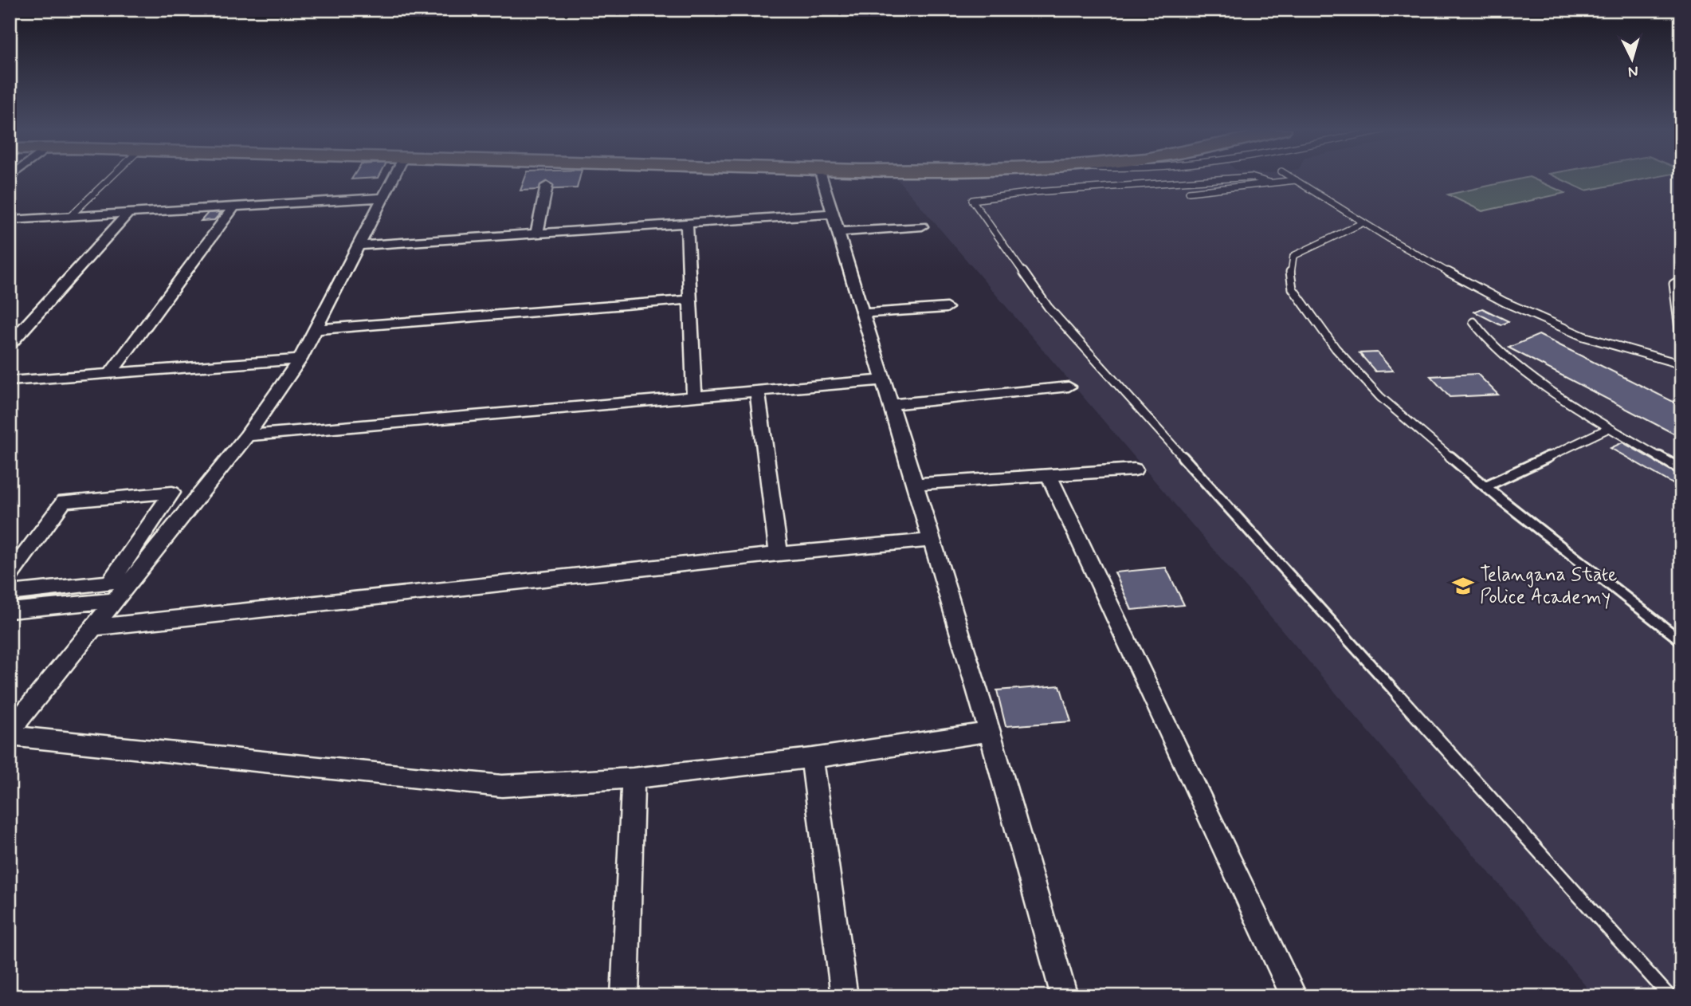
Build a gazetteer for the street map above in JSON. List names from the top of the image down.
{
  "places": {
    "school or university": ["Telangana State Police Academy"]
  },
  "north": "bottom"
}
